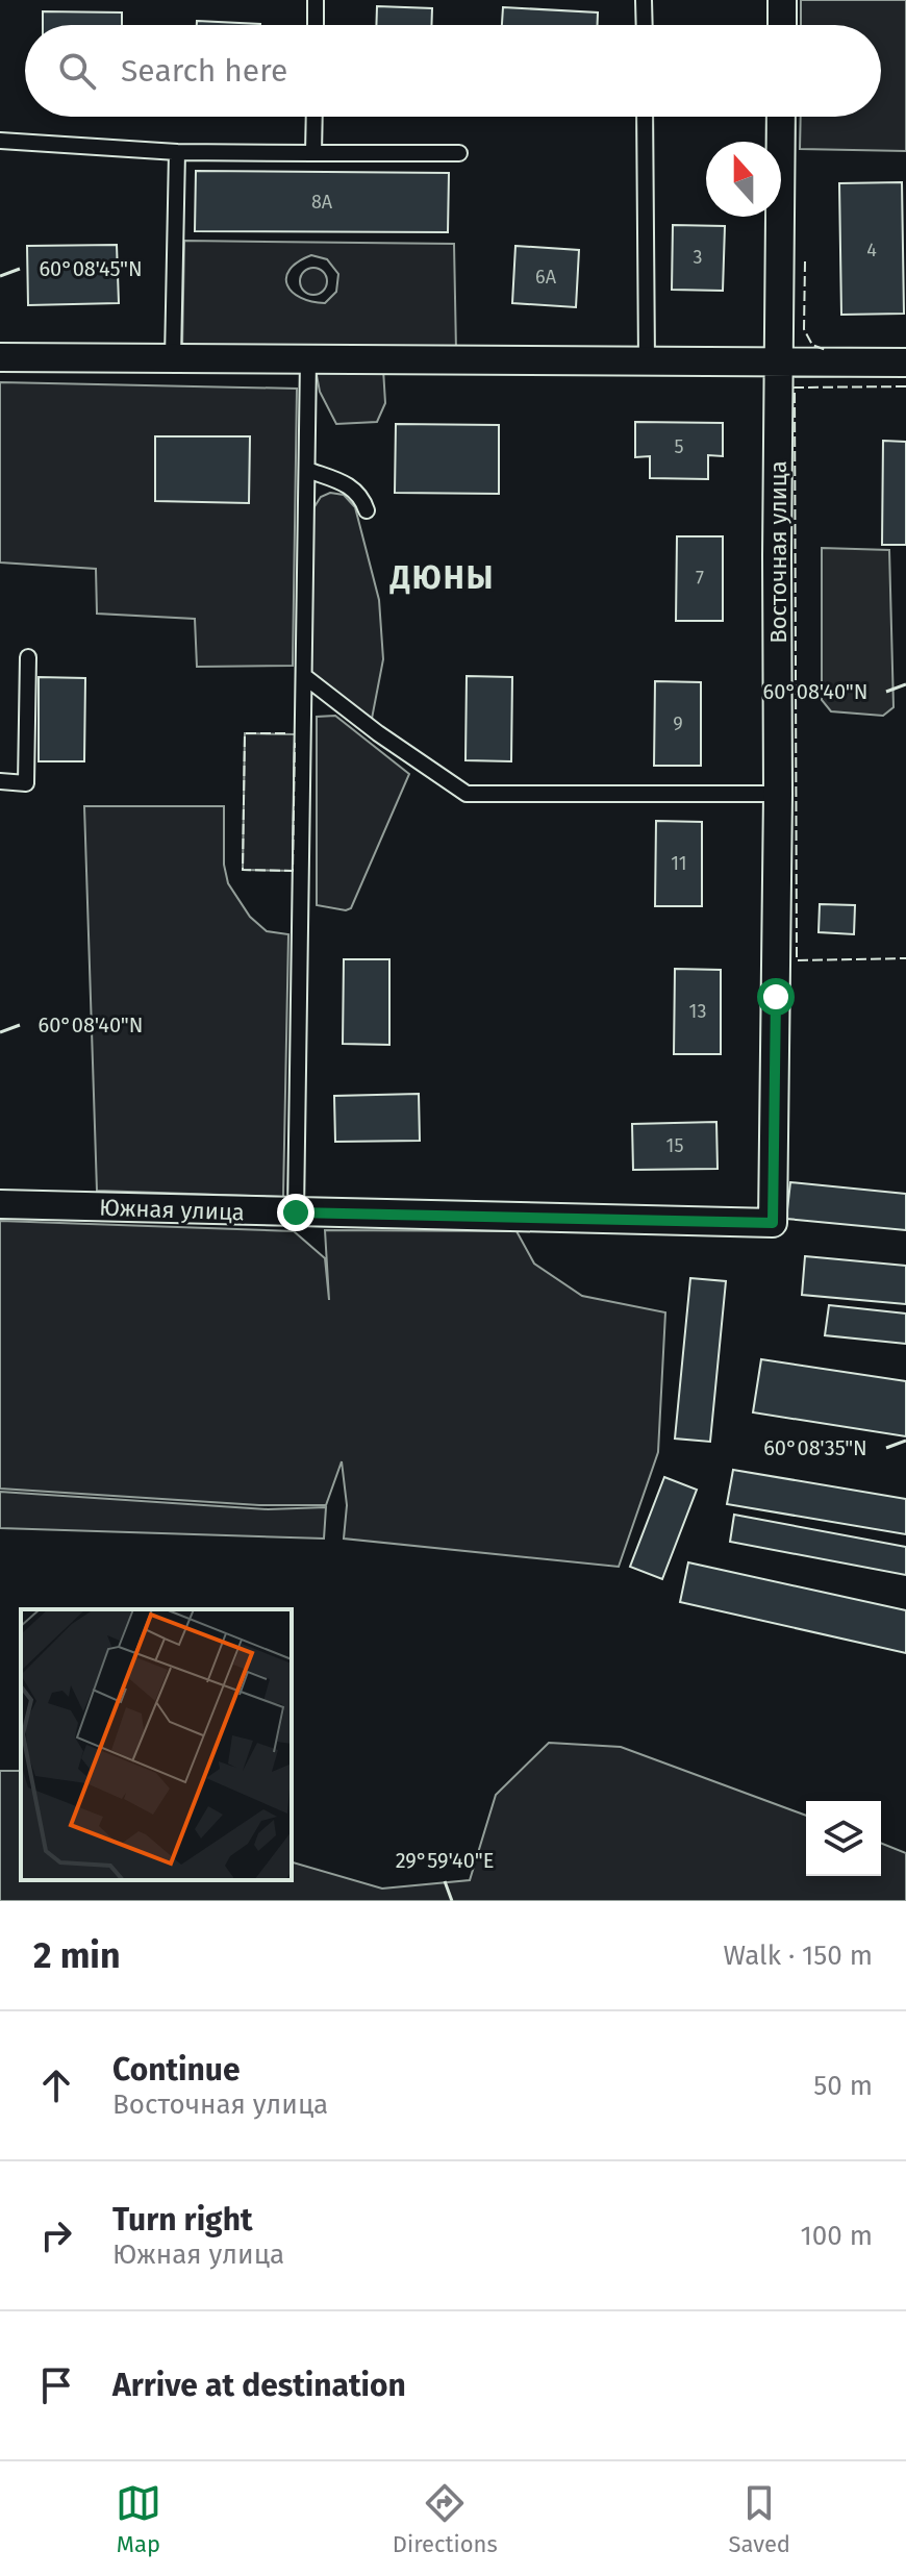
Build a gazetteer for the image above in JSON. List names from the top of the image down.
{
  "streets": {
    "street": ["Восточная улица", "Южная улица"]
  },
  "crossings": [
    ["Восточная улица", "Южная улица"]
  ],
  "districts": ["ДЮНЫ"],
  "house_numbers": [
    "8А",
    "4",
    "3",
    "6А",
    "5",
    "7",
    "9",
    "11",
    "13",
    "15"
  ],
  "north": "top",
  "page": {
    "search": "Search here",
    "heading": ["2 min", "Walk · 150 m"],
    "list": [
      ["Continue", "Восточная улица", "50 m"],
      ["Turn right", "Южная улица", "100 m"],
      "Arrive at destination"
    ],
    "nav": ["Map", "Directions", "Saved"]
  },
  "coordinates": [
    "60°08'45\"N",
    "60°08'40\"N",
    "60°08'35\"N",
    "29°59'40\"E"
  ]
}
